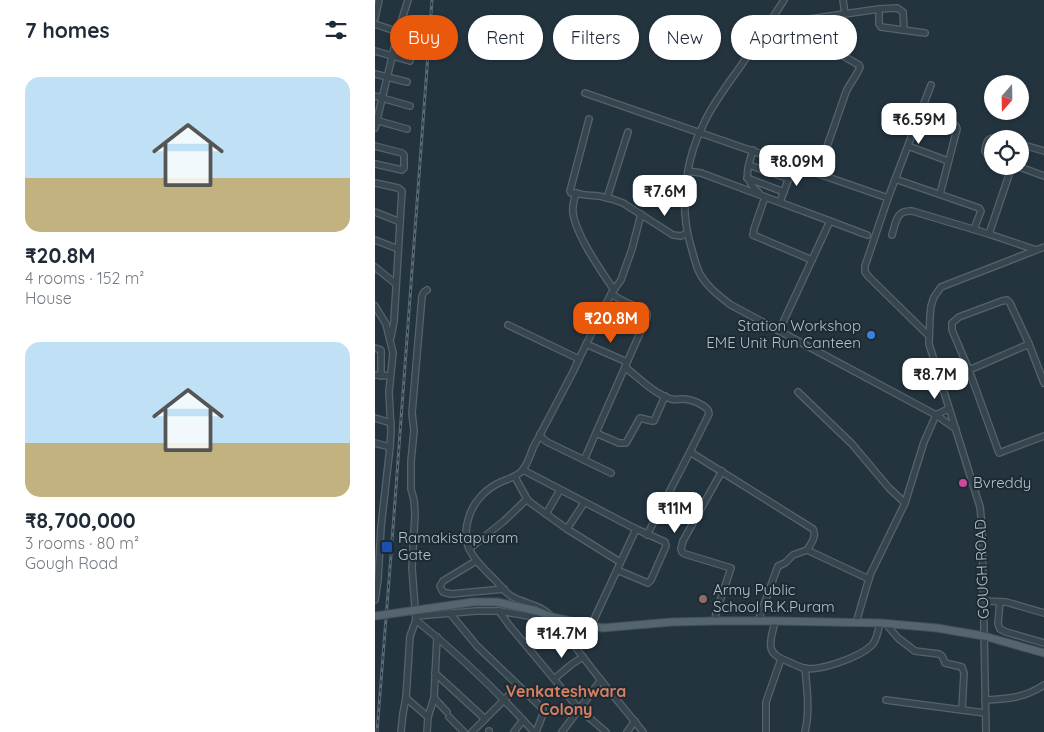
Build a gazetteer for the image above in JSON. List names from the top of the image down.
{
  "streets": {
    "street": ["GOUGH ROAD"]
  },
  "districts": ["Venkateshwara Colony"],
  "places": {
    "other": ["Station Workshop EME Unit Run Canteen", "Bvreddy", "Army Public School R.K.Puram"],
    "transit": ["Ramakistapuram Gate"]
  },
  "north": "bottom",
  "page": {
    "heading": "7 homes",
    "chip": [
      "Buy",
      "Rent",
      "Filters",
      "New",
      "Apartment"
    ],
    "list": [
      {
        "name": "₹20.8M",
        "note": "4 rooms · 152 m² · House"
      },
      {
        "name": "₹8,700,000",
        "note": "3 rooms · 80 m² · Gough Road"
      }
    ],
    "price": [
      "₹6.59M",
      "₹8.09M",
      "₹7.6M",
      "₹20.8M",
      "₹8.7M",
      "₹11M",
      "₹14.7M"
    ]
  }
}
